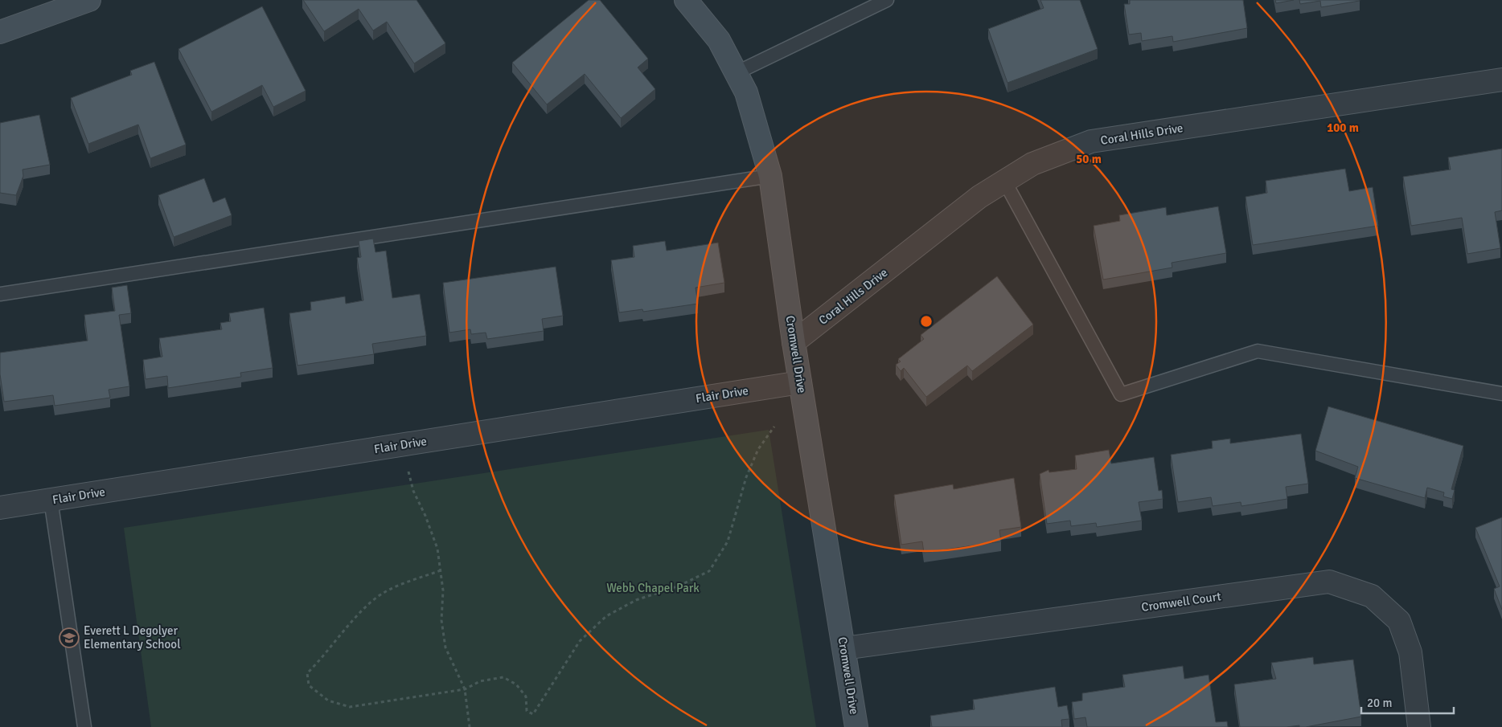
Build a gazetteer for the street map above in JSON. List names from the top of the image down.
{
  "streets": {
    "street": [
      "Coral Hills Drive",
      "Cromwell Drive",
      "Flair Drive",
      "Cromwell Court"
    ]
  },
  "crossings": [
    ["Coral Hills Drive", "Cromwell Drive"],
    ["Cromwell Drive", "Flair Drive"],
    ["Cromwell Drive", "Cromwell Court"]
  ],
  "parks": ["Webb Chapel Park"],
  "places": {
    "school or university": ["Everett L Degolyer Elementary School"]
  },
  "scale_bar": "20 m",
  "rings": ["100 m", "50 m"]
}
